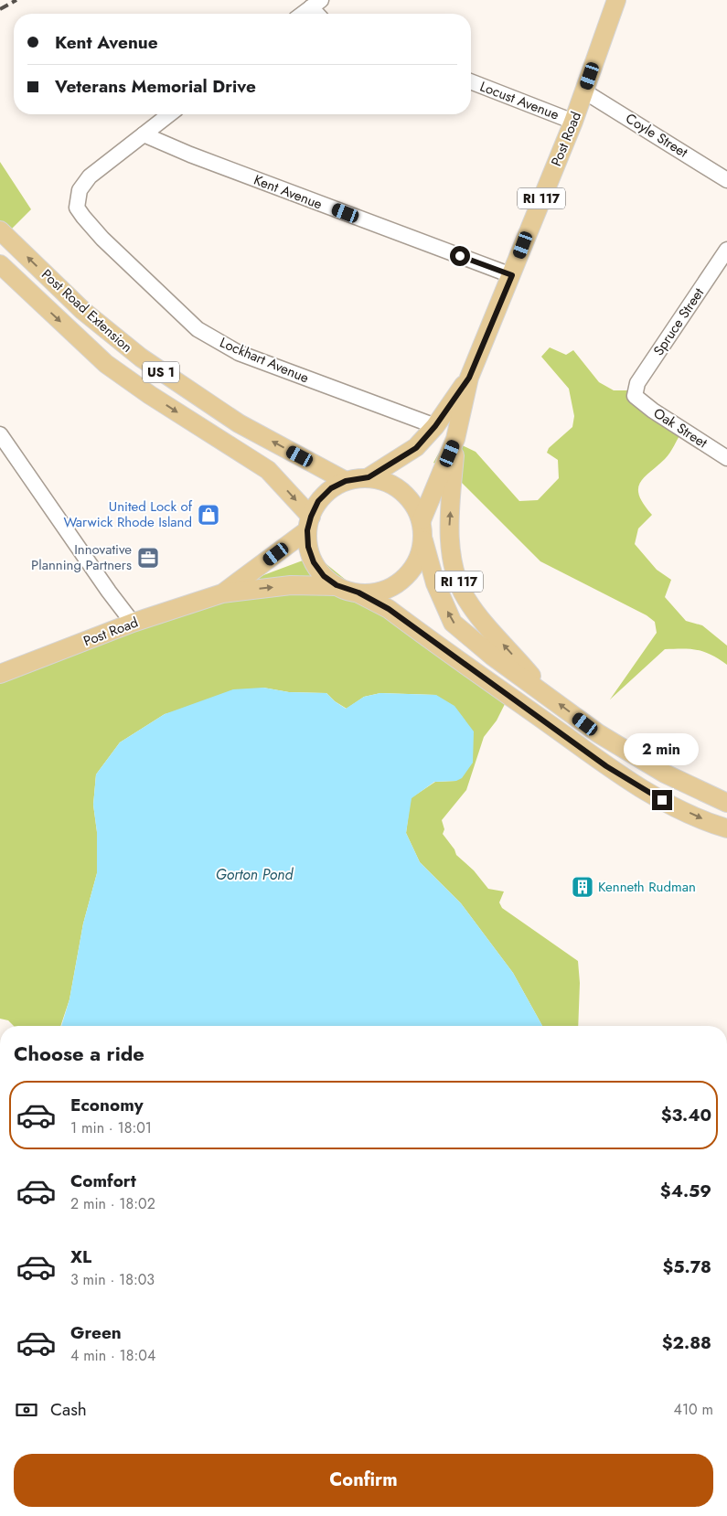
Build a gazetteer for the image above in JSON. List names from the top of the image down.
{
  "streets": {
    "main road": [
      "Post Road",
      "RI 117",
      "Post Road Extension",
      "US 1"
    ],
    "street": [
      "Locust Avenue",
      "Coyle Street",
      "Kent Avenue",
      "Spruce Street",
      "Lockhart Avenue",
      "Oak Street"
    ]
  },
  "crossings": [
    ["Locust Avenue", "Post Road"],
    ["Coyle Street", "Post Road"],
    ["Post Road", "Kent Avenue"],
    ["Post Road", "RI 117"],
    ["Post Road", "Post Road Extension"],
    ["Kent Avenue", "Lockhart Avenue"],
    ["RI 117", "Post Road Extension"],
    ["RI 117", "Lockhart Avenue"],
    ["Spruce Street", "Oak Street"]
  ],
  "water": ["Gorton Pond"],
  "places": {
    "shop": ["United Lock of Warwick Rhode Island"],
    "office": ["Innovative Planning Partners"],
    "building": ["Kenneth Rudman"]
  },
  "page": {
    "banner": ["Kent Avenue", "Veterans Memorial Drive"],
    "bubble": "2 min",
    "heading": "Choose a ride",
    "list": [
      {
        "name": "Economy",
        "note": "1 min · 18:01",
        "value": "$3.40"
      },
      {
        "name": "Comfort",
        "note": "2 min · 18:02",
        "value": "$4.59"
      },
      {
        "name": "XL",
        "note": "3 min · 18:03",
        "value": "$5.78"
      },
      {
        "name": "Green",
        "note": "4 min · 18:04",
        "value": "$2.88"
      }
    ],
    "pay": ["Cash", "410 m"],
    "buttons": "Confirm"
  }
}
